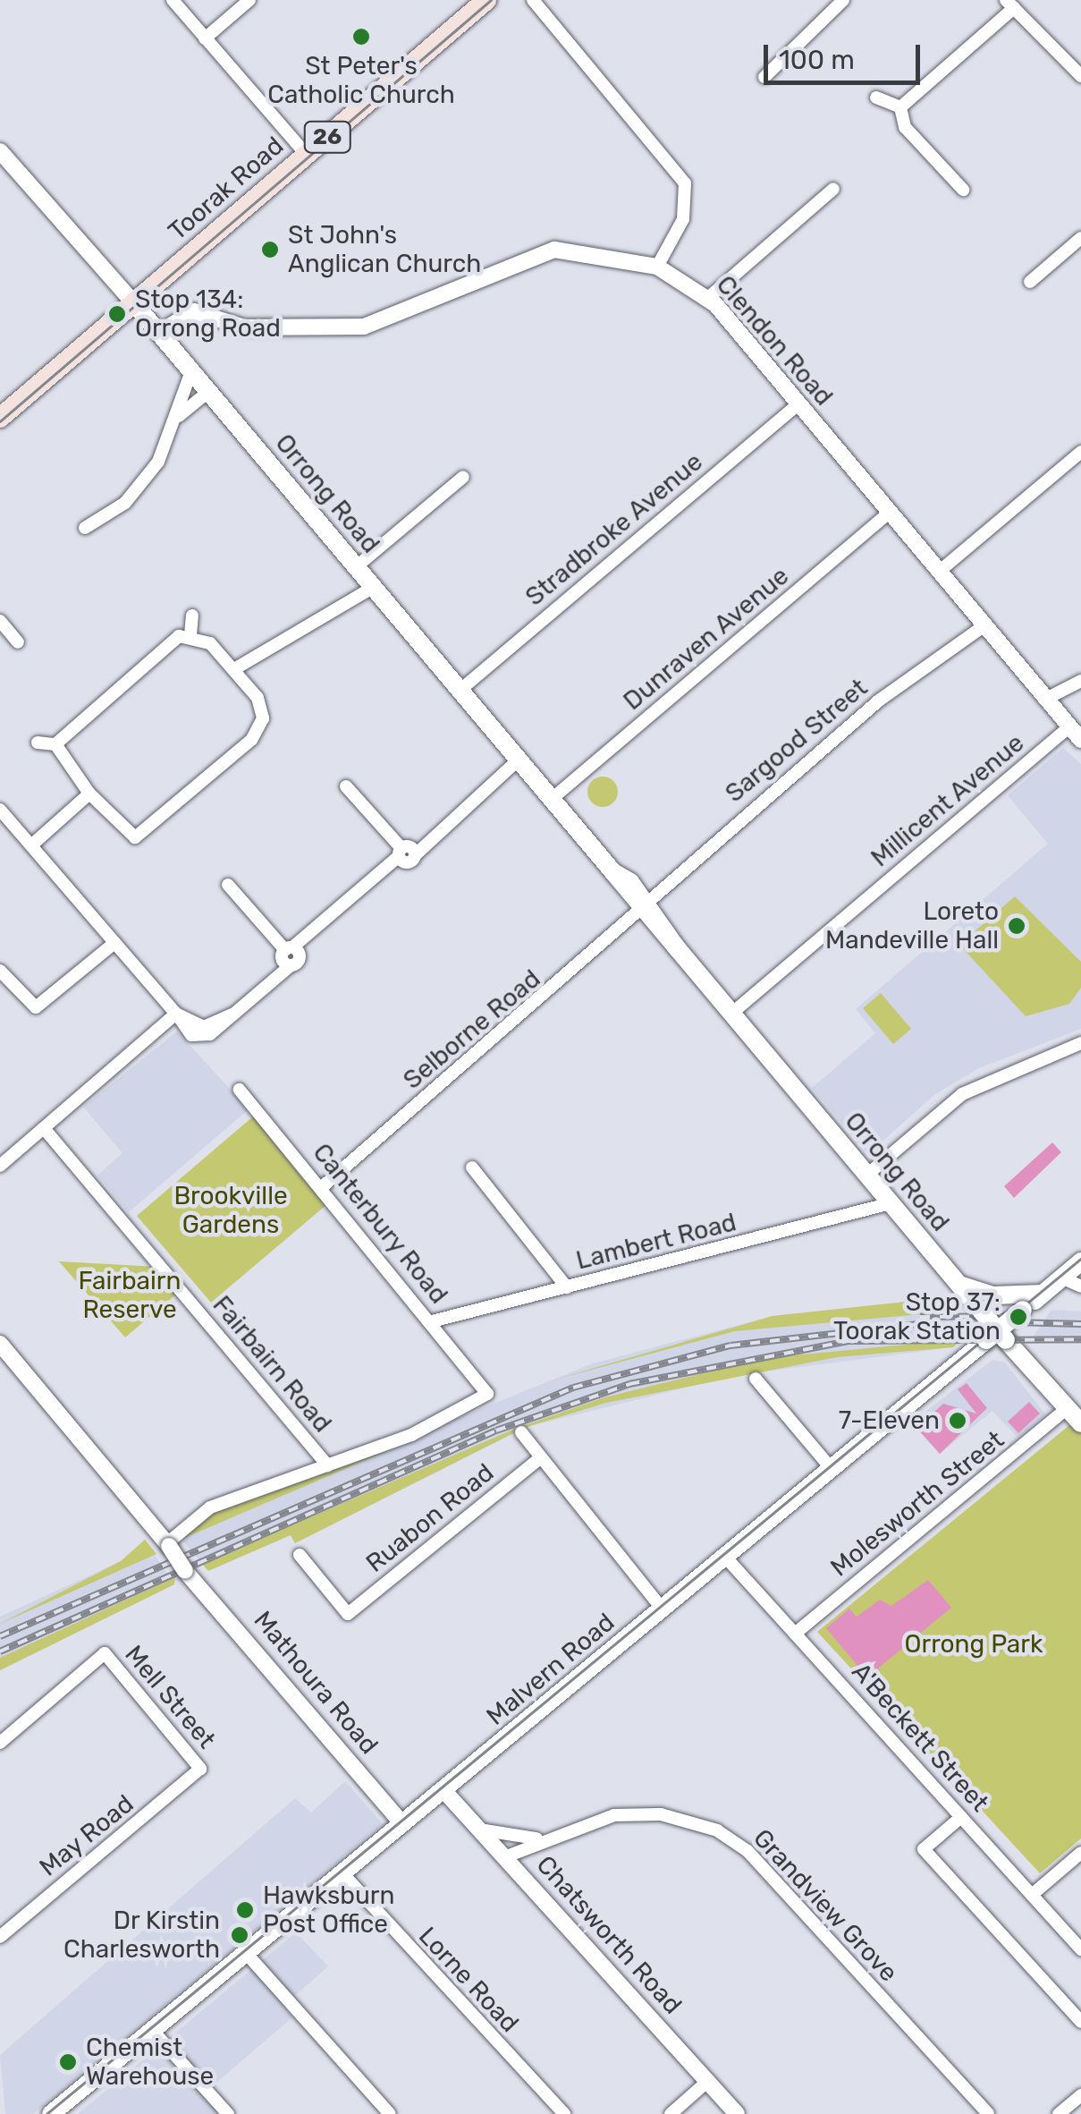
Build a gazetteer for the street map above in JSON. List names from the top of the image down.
{
  "streets": {
    "main road": [
      "26",
      "Toorak Road",
      "Orrong Road",
      "Malvern Road"
    ],
    "street": [
      "Clendon Road",
      "Stradbroke Avenue",
      "Dunraven Avenue",
      "Sargood Street",
      "Millicent Avenue",
      "Selborne Road",
      "Canterbury Road",
      "Lambert Road",
      "Fairbairn Road",
      "Molesworth Street",
      "Ruabon Road",
      "Mathoura Road",
      "Mell Street",
      "A'Beckett Street",
      "May Road",
      "Grandview Grove",
      "Chatsworth Road",
      "Lorne Road"
    ]
  },
  "crossings": [
    ["Toorak Road", "Orrong Road"],
    ["Clendon Road", "Orrong Road"],
    ["Clendon Road", "Stradbroke Avenue"],
    ["Clendon Road", "Dunraven Avenue"],
    ["Clendon Road", "Sargood Street"],
    ["Clendon Road", "Millicent Avenue"],
    ["Orrong Road", "Stradbroke Avenue"],
    ["Orrong Road", "Dunraven Avenue"],
    ["Orrong Road", "Sargood Street"],
    ["Orrong Road", "Millicent Avenue"],
    ["Orrong Road", "Selborne Road"],
    ["Orrong Road", "Lambert Road"],
    ["Orrong Road", "Molesworth Street"],
    ["Orrong Road", "Malvern Road"],
    ["Sargood Street", "Selborne Road"],
    ["Selborne Road", "Canterbury Road"],
    ["Canterbury Road", "Lambert Road"],
    ["Canterbury Road", "Fairbairn Road"],
    ["Molesworth Street", "A'Beckett Street"],
    ["Malvern Road", "Mathoura Road"],
    ["Malvern Road", "A'Beckett Street"],
    ["Malvern Road", "Chatsworth Road"],
    ["Malvern Road", "Lorne Road"],
    ["Mell Street", "May Road"],
    ["Grandview Grove", "Chatsworth Road"]
  ],
  "parks": ["Brookville Gardens", "Fairbairn Reserve", "Orrong Park"],
  "places": [
    "St Peter's Catholic Church",
    "St John's Anglican Church",
    "Stop 134: Orrong Road",
    "Loreto Mandeville Hall",
    "Stop 37: Toorak Station",
    "7-Eleven",
    "Hawksburn Post Office",
    "Dr Kirstin Charlesworth",
    "Chemist Warehouse"
  ],
  "scale_bar": "100 m"
}
